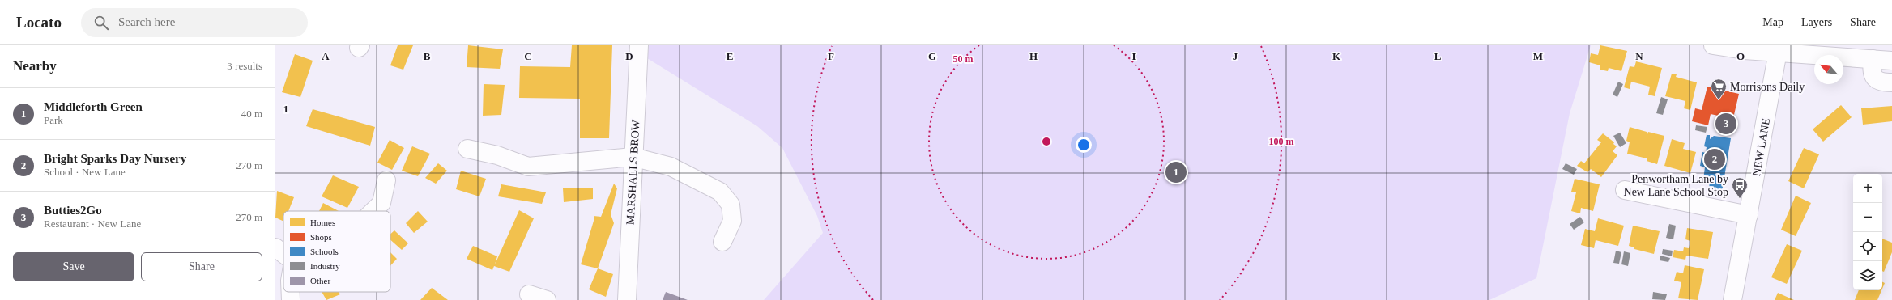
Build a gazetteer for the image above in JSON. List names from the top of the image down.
{
  "streets": {
    "street": ["NEW LANE", "MARSHALLS BROW"]
  },
  "places": {
    "supermarket": ["Morrisons Daily"],
    "bus stop": ["Penwortham Lane by New Lane School Stop"]
  },
  "legend": [
    "Homes",
    "Shops",
    "Schools",
    "Industry",
    "Other"
  ],
  "north": "top left",
  "page": {
    "header": "Locato",
    "search": "Search here",
    "nav": ["Map", "Layers", "Share"],
    "heading": ["Nearby", "3 results"],
    "list": [
      {
        "mark": "1",
        "name": "Middleforth Green",
        "note": "Park",
        "value": "40 m"
      },
      {
        "mark": "2",
        "name": "Bright Sparks Day Nursery",
        "note": "School · New Lane",
        "value": "270 m"
      },
      {
        "mark": "3",
        "name": "Butties2Go",
        "note": "Restaurant · New Lane",
        "value": "270 m"
      }
    ],
    "pins": ["3", "2", "1"],
    "map_buttons": ["+", "−"],
    "buttons": ["Save", "Share"]
  },
  "grid": {
    "columns": [
      "A",
      "B",
      "C",
      "D",
      "E",
      "F",
      "G",
      "H",
      "I",
      "J",
      "K",
      "L",
      "M",
      "N",
      "O"
    ],
    "rows": ["1"]
  },
  "rings": ["50 m", "100 m"]
}
